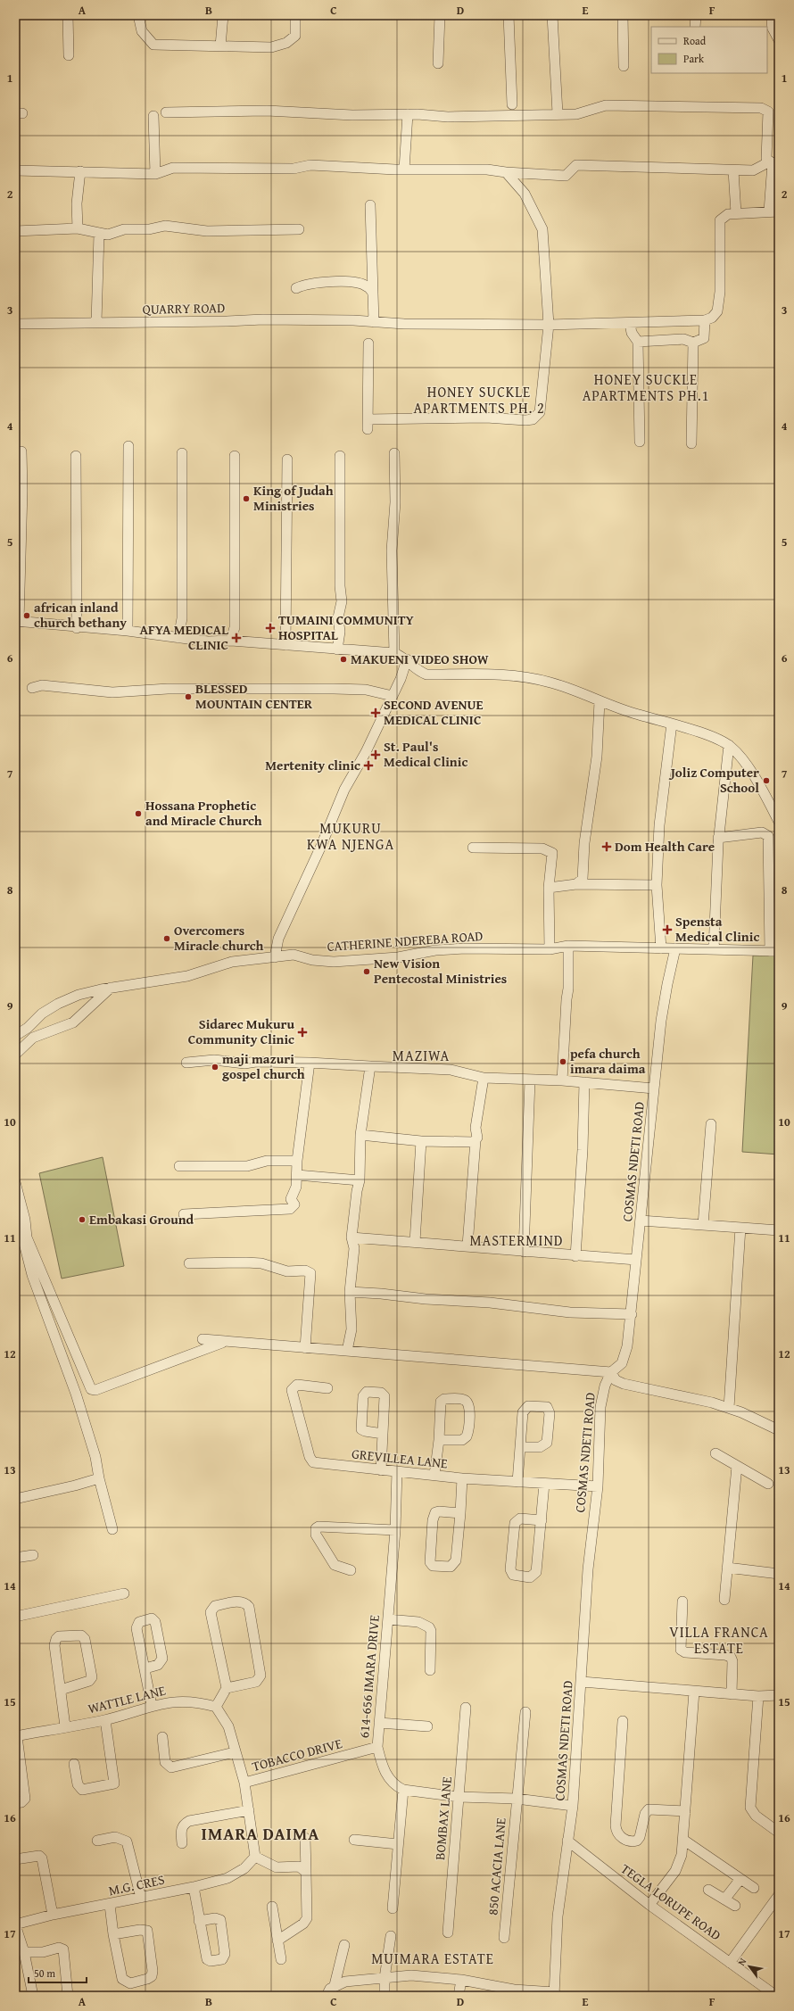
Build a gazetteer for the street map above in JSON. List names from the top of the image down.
{
  "streets": {
    "street": [
      "QUARRY ROAD",
      "CATHERINE NDEREBA ROAD",
      "COSMAS NDETI ROAD",
      "GREVILLEA LANE",
      "614-656 IMARA DRIVE",
      "WATTLE LANE",
      "TOBACCO DRIVE",
      "BOMBAX LANE",
      "850 ACACIA LANE",
      "M.G. CRES",
      "TEGLA LORUPE ROAD"
    ]
  },
  "crossings": [
    ["CATHERINE NDEREBA ROAD", "COSMAS NDETI ROAD"],
    ["COSMAS NDETI ROAD", "GREVILLEA LANE"],
    ["COSMAS NDETI ROAD", "TEGLA LORUPE ROAD"],
    ["GREVILLEA LANE", "614-656 IMARA DRIVE"],
    ["614-656 IMARA DRIVE", "TOBACCO DRIVE"]
  ],
  "districts": [
    "HONEY SUCKLE APARTMENTS PH.1",
    "HONEY SUCKLE APARTMENTS PH. 2",
    "MUKURU KWA NJENGA",
    "MAZIWA",
    "MASTERMIND",
    "VILLA FRANCA ESTATE",
    "IMARA DAIMA",
    "MUIMARA ESTATE"
  ],
  "places": {
    "other": [
      "King of Judah Ministries",
      "african inland church bethany",
      "MAKUENI VIDEO SHOW",
      "BLESSED MOUNTAIN CENTER",
      "Joliz Computer School",
      "Hossana Prophetic and Miracle Church",
      "Overcomers Miracle church",
      "New Vision Pentecostal Ministries",
      "pefa church imara daima",
      "maji mazuri gospel church",
      "Embakasi Ground"
    ],
    "health": [
      "TUMAINI COMMUNITY HOSPITAL",
      "AFYA MEDICAL CLINIC",
      "SECOND AVENUE MEDICAL CLINIC",
      "St. Paul's Medical Clinic",
      "Mertenity clinic",
      "Dom Health Care",
      "Spensta Medical Clinic",
      "Sidarec Mukuru Community Clinic"
    ]
  },
  "legend": ["Road", "Park"],
  "scale_bar": "50 m",
  "north": "top left",
  "grid": {
    "columns": [
      "A",
      "B",
      "C",
      "D",
      "E",
      "F"
    ],
    "rows": [
      "1",
      "2",
      "3",
      "4",
      "5",
      "6",
      "7",
      "8",
      "9",
      "10",
      "11",
      "12",
      "13",
      "14",
      "15",
      "16",
      "17"
    ]
  }
}
